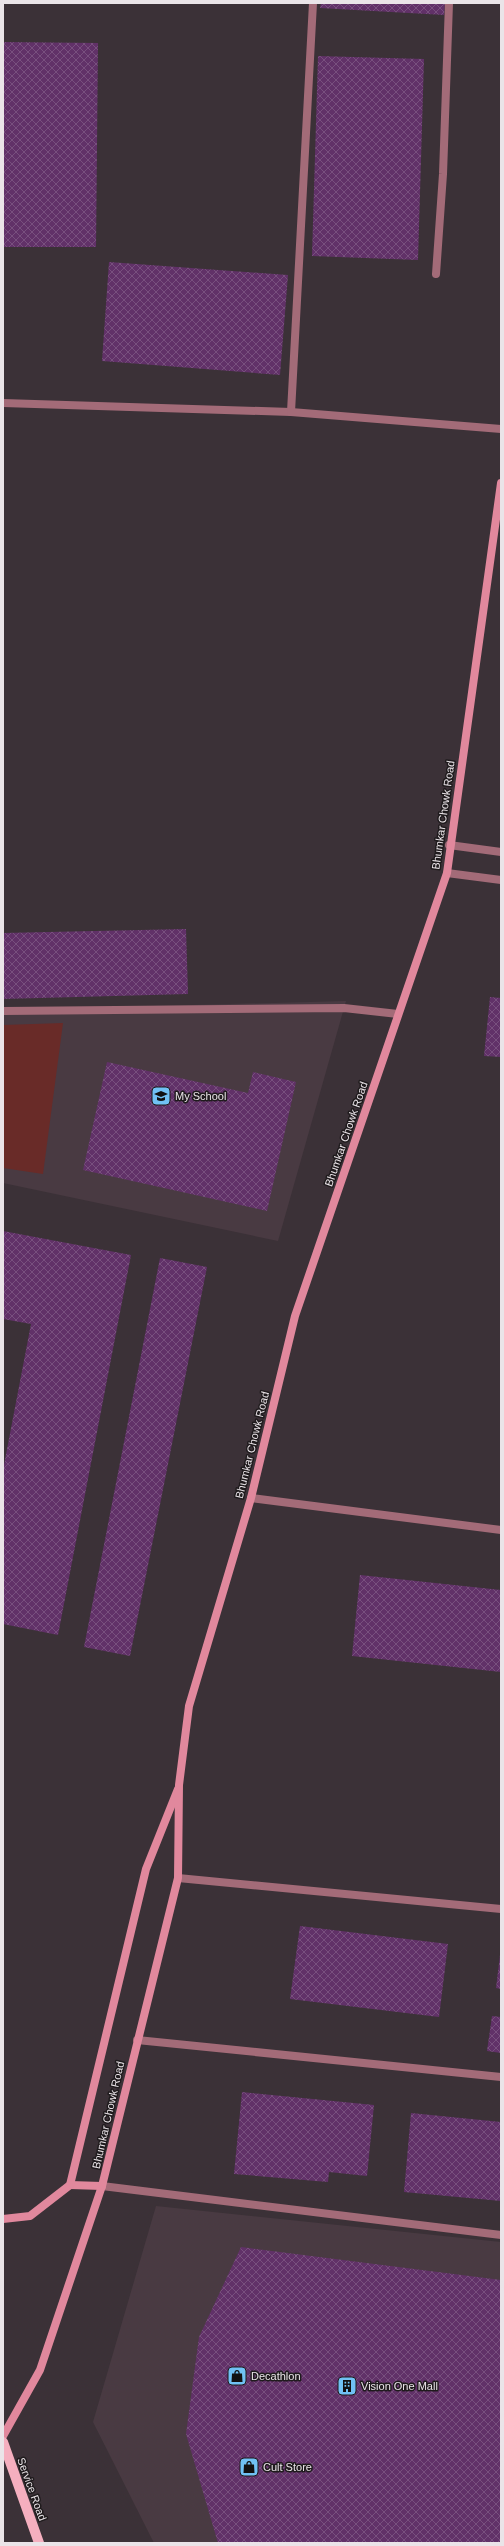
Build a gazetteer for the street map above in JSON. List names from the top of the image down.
{
  "streets": {
    "main road": ["Service Road"],
    "street": ["Bhumkar Chowk Road"]
  },
  "places": {
    "school or university": ["My School"],
    "shop": ["Decathlon", "Cult Store"],
    "building": ["Vision One Mall"]
  }
}
